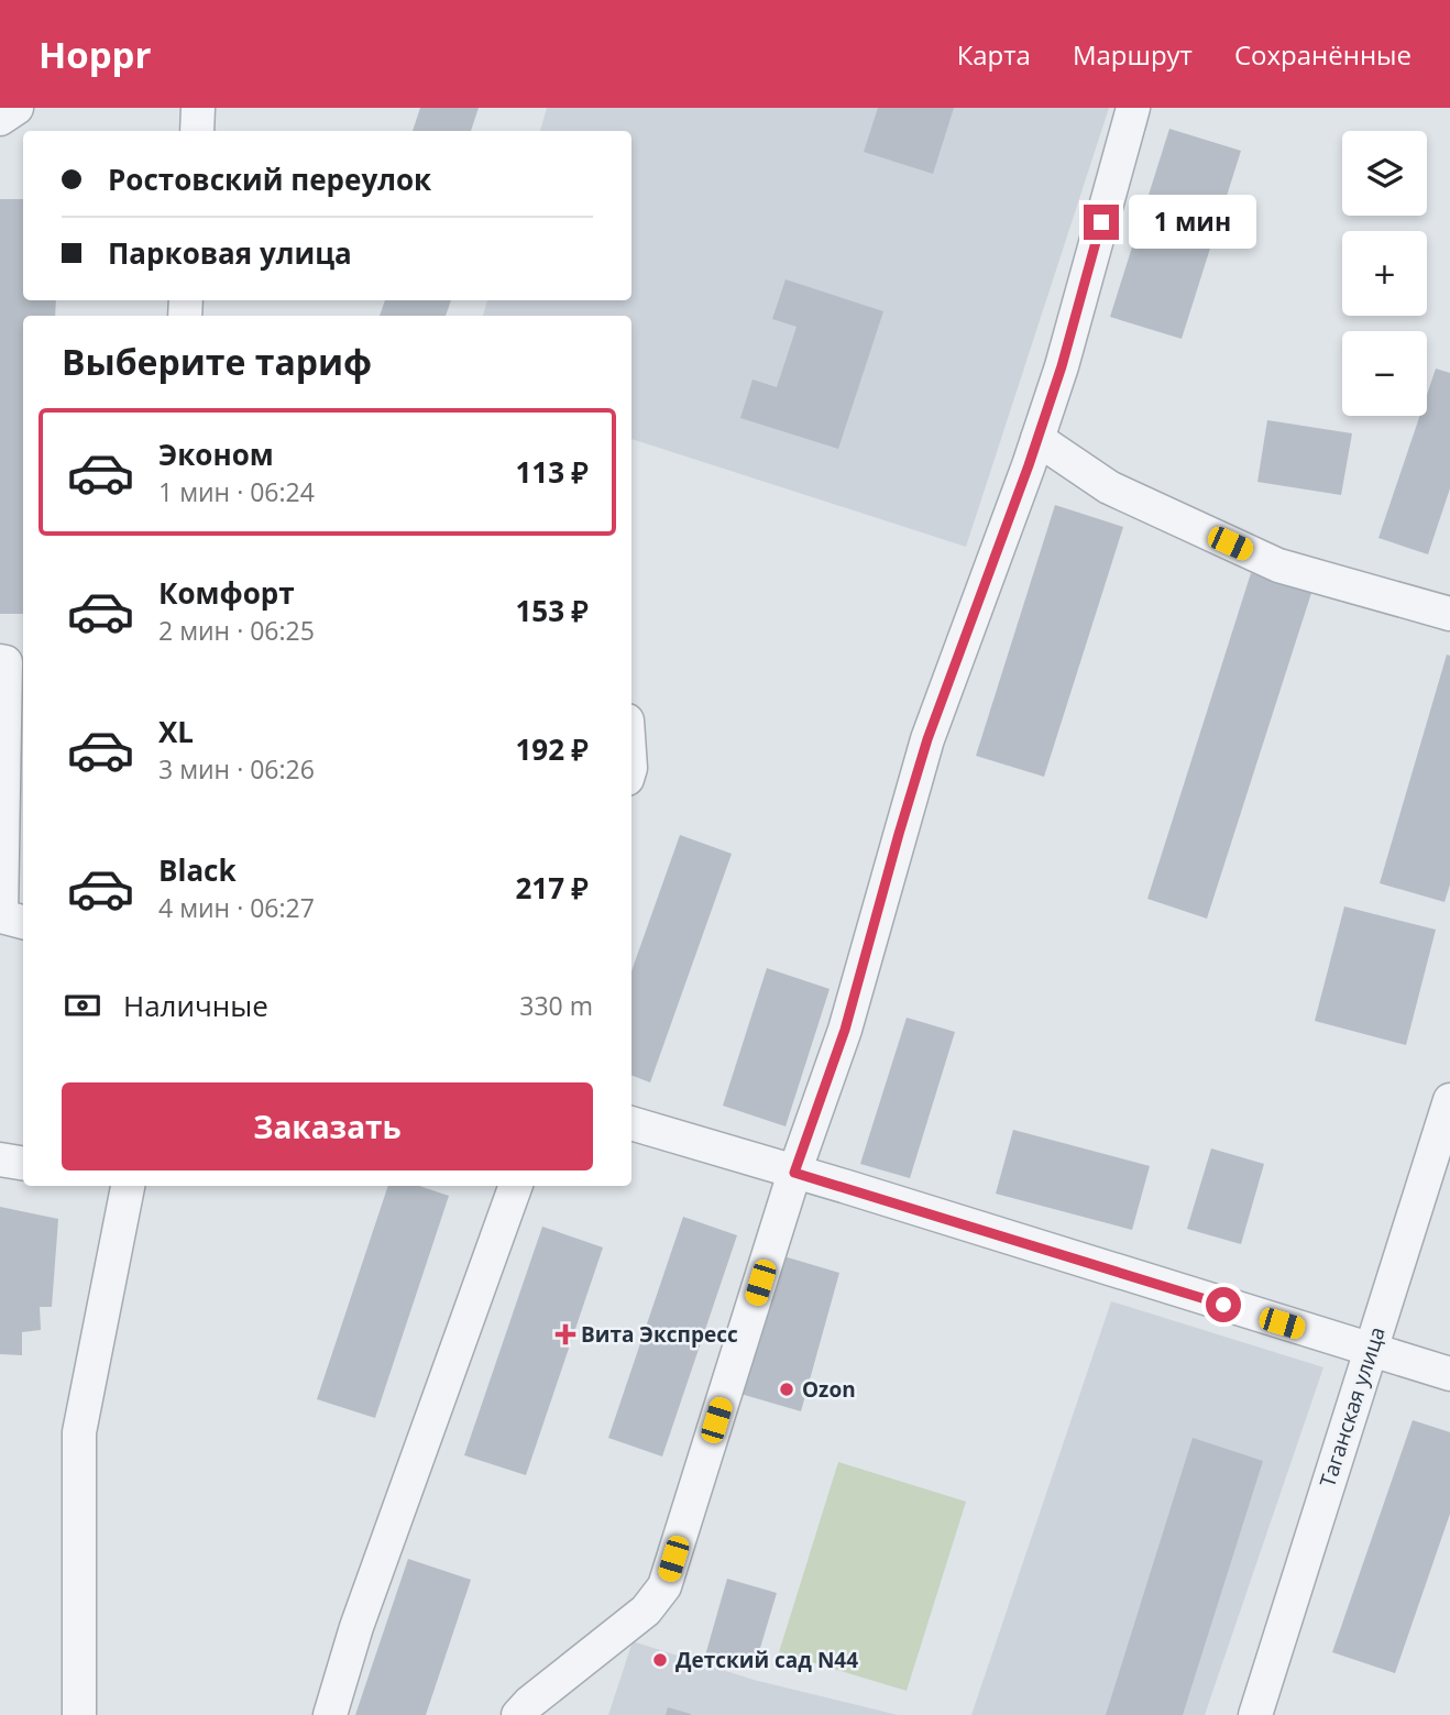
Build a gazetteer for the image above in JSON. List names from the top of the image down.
{
  "streets": {
    "street": ["Таганская улица"]
  },
  "places": {
    "health": ["Вита Экспресс"],
    "other": ["Ozon", "Детский сад N44"]
  },
  "page": {
    "header": "Hoppr",
    "nav": ["Карта", "Маршрут", "Сохранённые"],
    "map_buttons": ["+", "−"],
    "banner": ["Ростовский переулок", "Парковая улица"],
    "bubble": "1 мин",
    "heading": "Выберите тариф",
    "list": [
      {
        "name": "Эконом",
        "note": "1 мин · 06:24",
        "value": "113 ₽"
      },
      {
        "name": "Комфорт",
        "note": "2 мин · 06:25",
        "value": "153 ₽"
      },
      {
        "name": "XL",
        "note": "3 мин · 06:26",
        "value": "192 ₽"
      },
      {
        "name": "Black",
        "note": "4 мин · 06:27",
        "value": "217 ₽"
      }
    ],
    "pay": ["Наличные", "330 m"],
    "buttons": "Заказать"
  }
}
